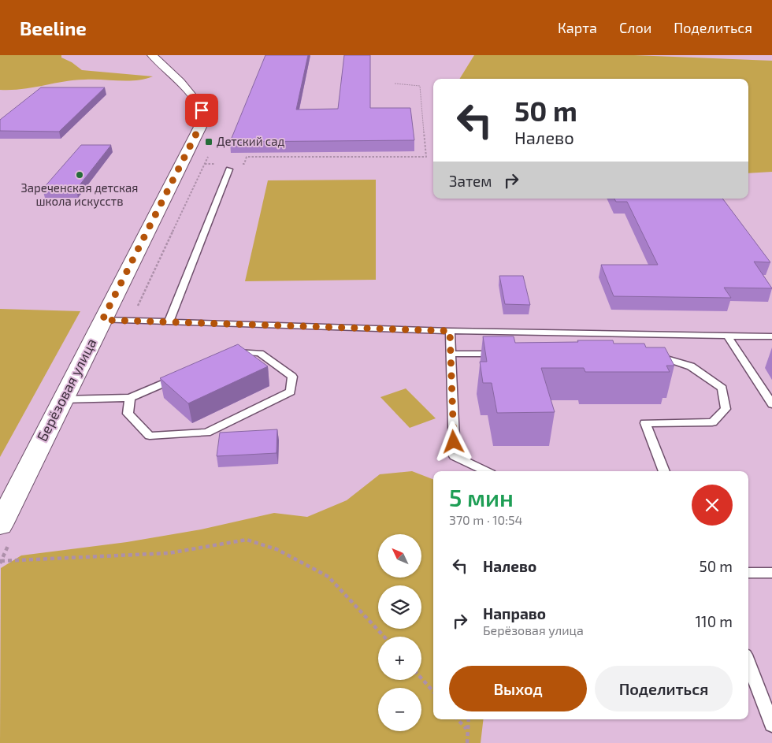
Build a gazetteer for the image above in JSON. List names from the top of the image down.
{
  "streets": {
    "street": ["Берёзовая улица"]
  },
  "places": {
    "transit": ["Детский сад"],
    "other": ["Зареченская детская школа искусств"]
  },
  "north": "top left",
  "page": {
    "header": "Beeline",
    "nav": ["Карта", "Слои", "Поделиться"],
    "turn": ["50 m", "Налево"],
    "then": "Затем",
    "heading": ["5 мин", "370 m · 10:54"],
    "map_buttons": ["+", "−"],
    "list": [
      {
        "name": "Налево",
        "value": "50 m"
      },
      {
        "name": "Направо",
        "note": "Берёзовая улица",
        "value": "110 m"
      }
    ],
    "buttons": ["Выход", "Поделиться"]
  }
}
